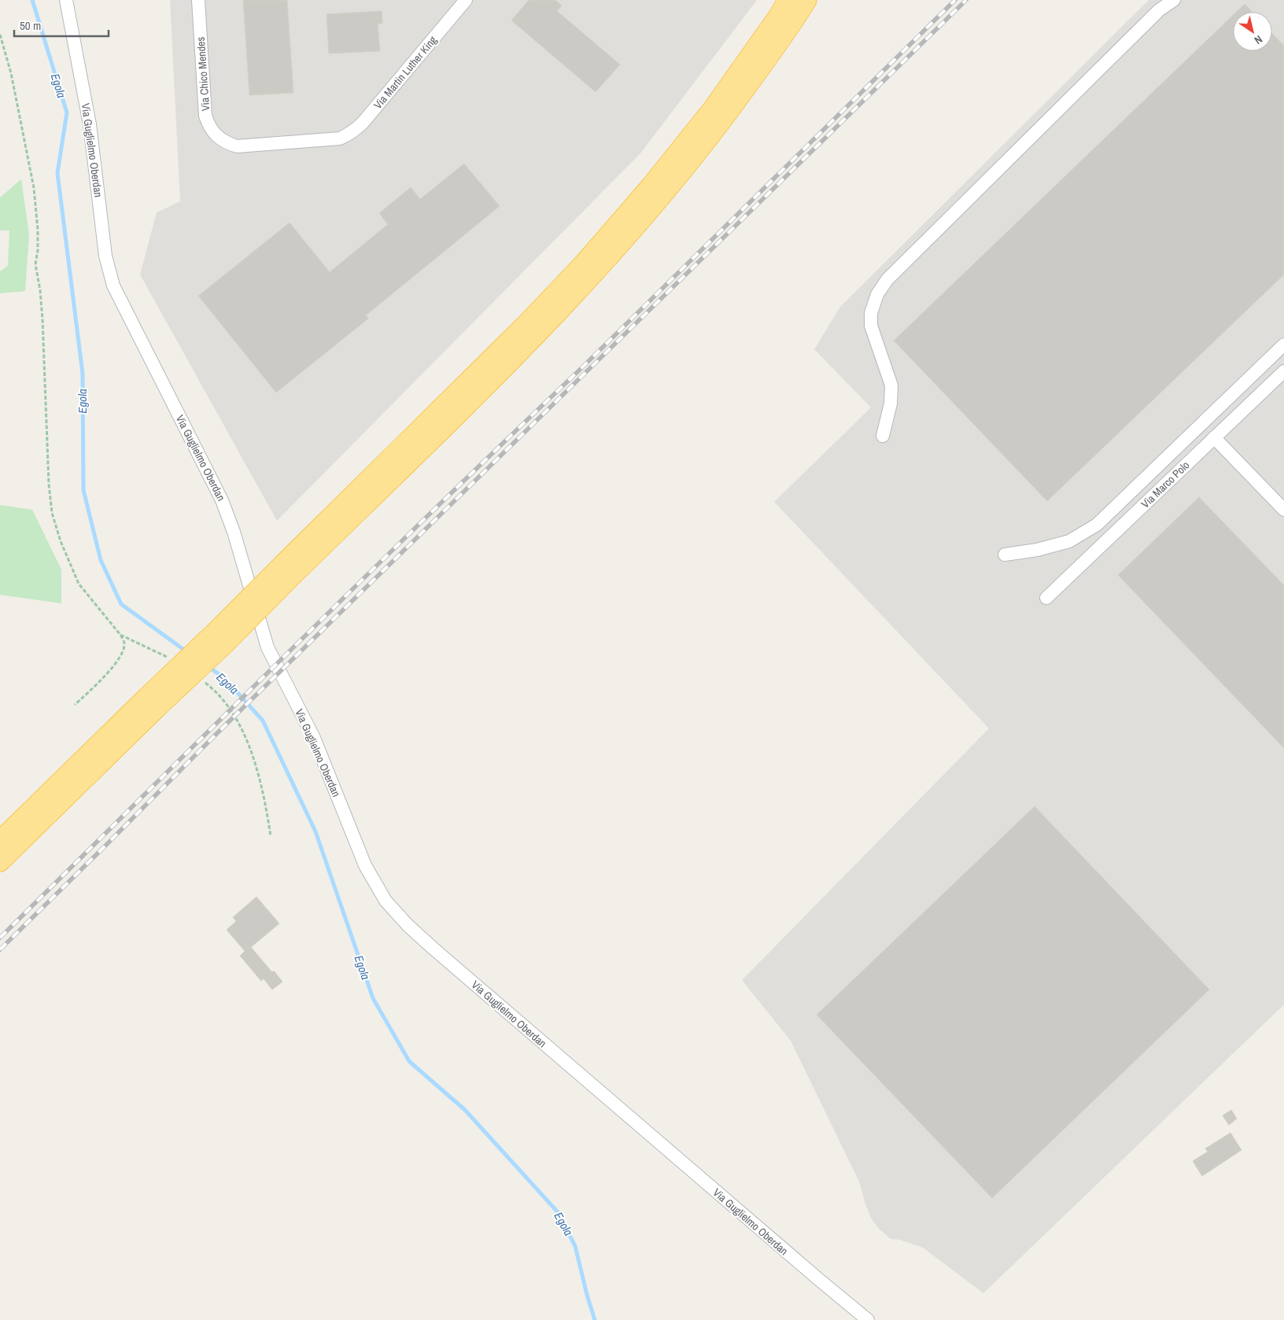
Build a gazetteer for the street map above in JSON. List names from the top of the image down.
{
  "streets": {
    "street": [
      "Via Martin Luther King",
      "Via Chico Mendes",
      "Via Guglielmo Oberdan",
      "Via Marco Polo"
    ]
  },
  "crossings": [
    ["Via Martin Luther King", "Via Chico Mendes"]
  ],
  "water": ["Egola"],
  "scale_bar": "50 m",
  "north": "bottom right"
}
